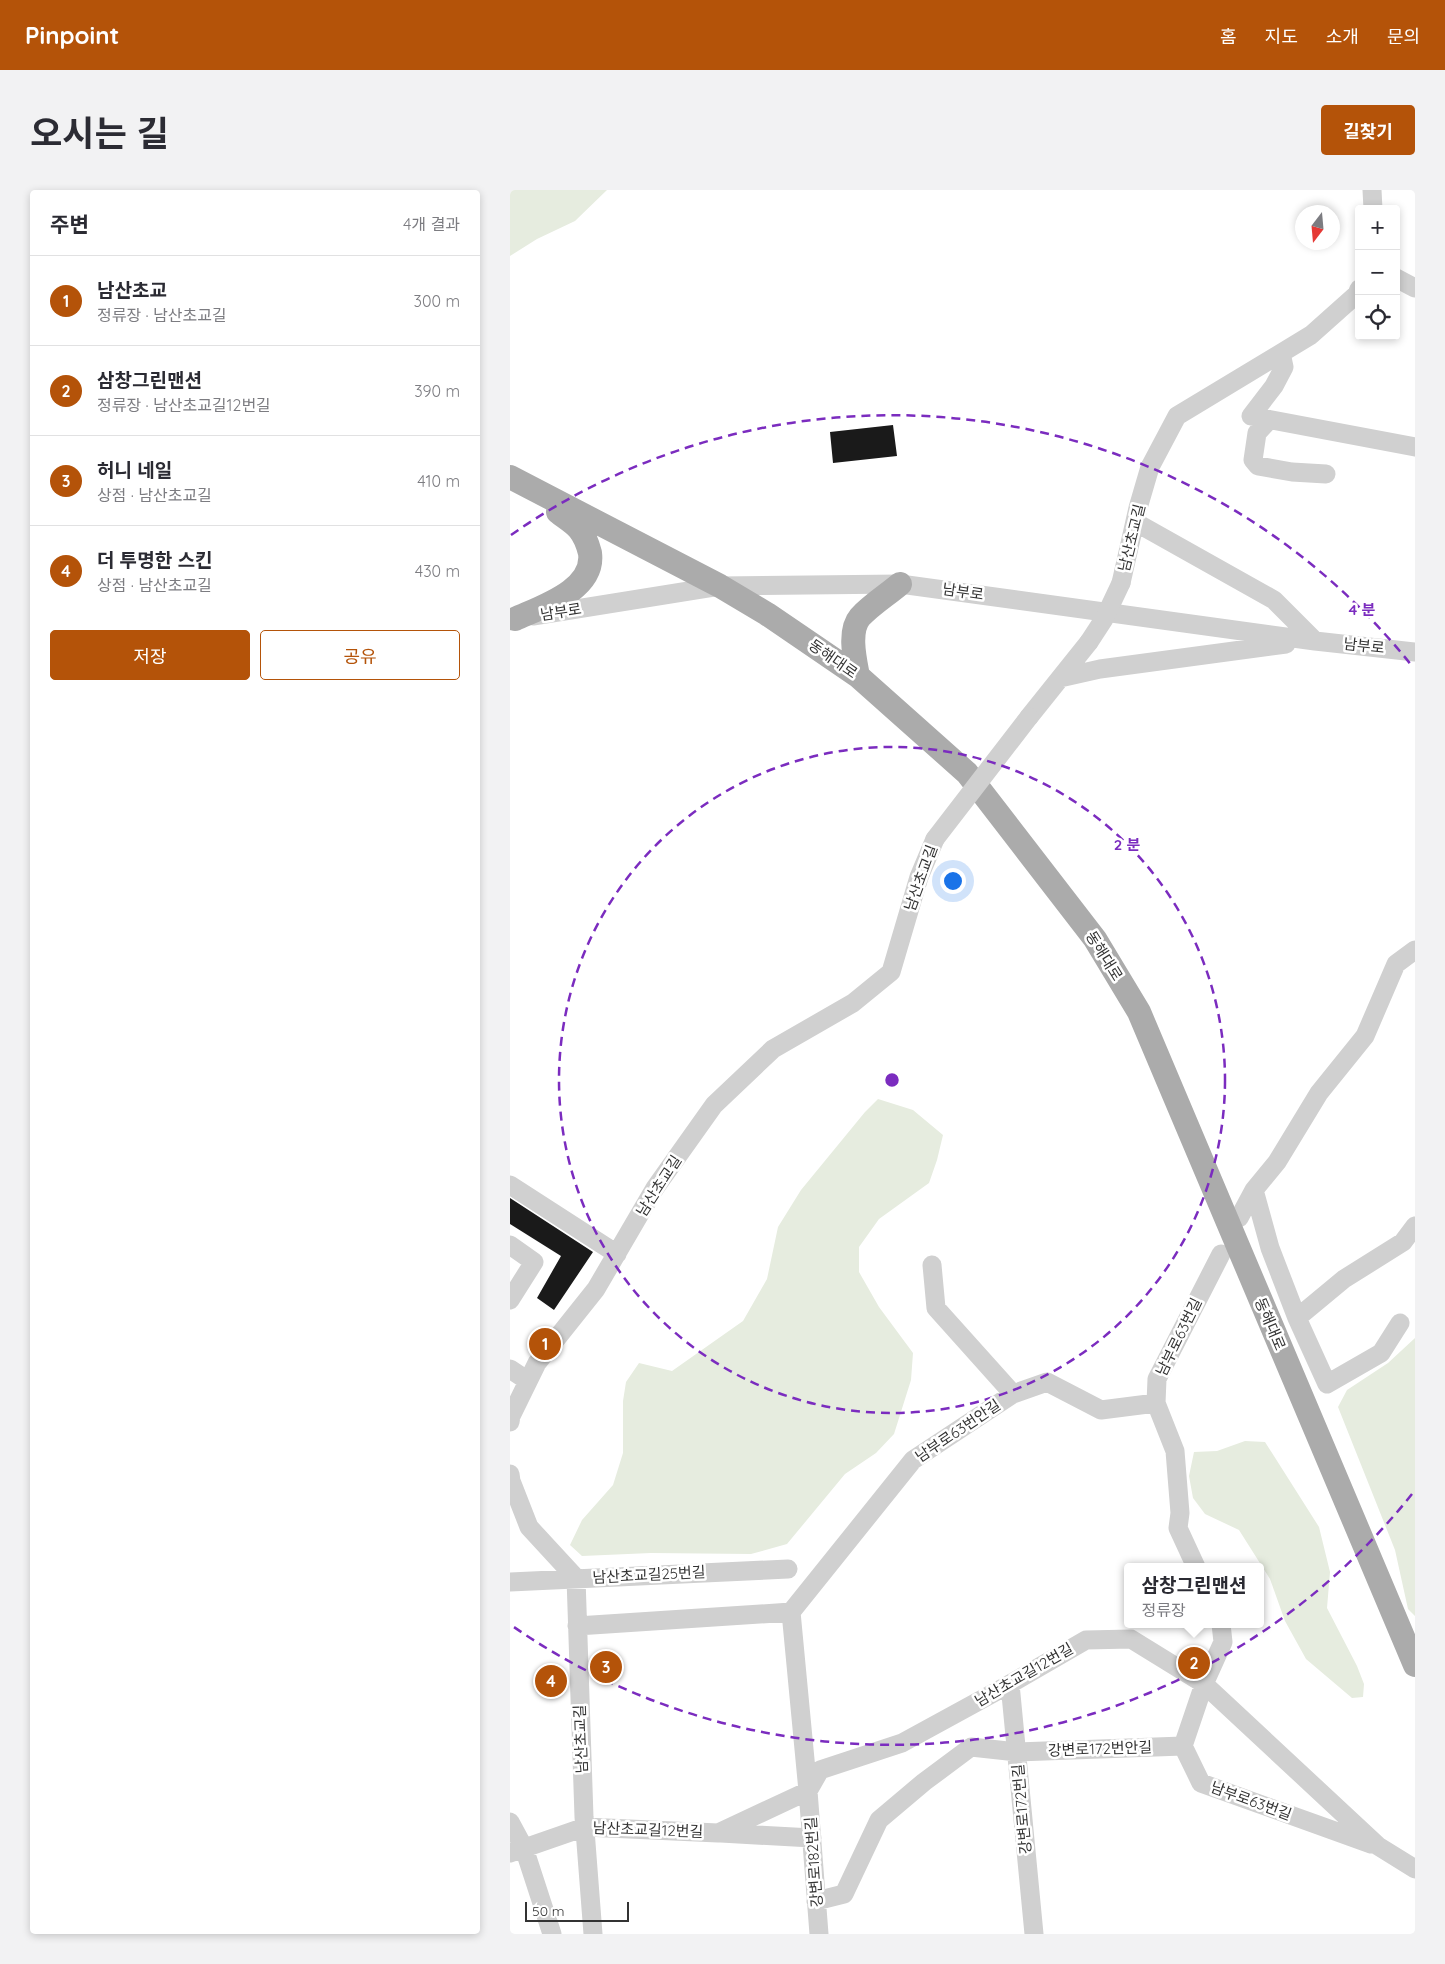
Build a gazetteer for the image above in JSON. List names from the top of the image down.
{
  "streets": {
    "main road": ["동해대로"],
    "street": [
      "남산초교길",
      "남부로",
      "남부로63번길",
      "남부로63번안길",
      "남산초교길25번길",
      "남산초교길12번길",
      "강변로172번안길",
      "강변로172번길",
      "강변로182번길"
    ]
  },
  "crossings": [
    ["남산초교길", "남산초교길25번길"],
    ["남산초교길", "남산초교길12번길"],
    ["남부로", "동해대로"],
    ["남부로63번길", "남부로63번안길"],
    ["남부로63번길", "남산초교길12번길"],
    ["남부로63번길", "강변로172번안길"],
    ["남부로63번안길", "강변로182번길"],
    ["남산초교길12번길", "강변로172번길"],
    ["남산초교길12번길", "강변로182번길"],
    ["강변로172번안길", "강변로172번길"],
    ["강변로172번안길", "강변로182번길"]
  ],
  "scale_bar": "50 m",
  "north": "bottom",
  "page": {
    "header": "Pinpoint",
    "nav": [
      "홈",
      "지도",
      "소개",
      "문의"
    ],
    "title": "오시는 길",
    "buttons": [
      "길찾기",
      ["저장", "공유"]
    ],
    "heading": ["주변", "4개 결과"],
    "map_buttons": ["+", "−"],
    "list": [
      {
        "mark": "1",
        "name": "남산초교",
        "note": "정류장 · 남산초교길",
        "value": "300 m"
      },
      {
        "mark": "2",
        "name": "삼창그린맨션",
        "note": "정류장 · 남산초교길12번길",
        "value": "390 m"
      },
      {
        "mark": "3",
        "name": "허니 네일",
        "note": "상점 · 남산초교길",
        "value": "410 m"
      },
      {
        "mark": "4",
        "name": "더 투명한 스킨",
        "note": "상점 · 남산초교길",
        "value": "430 m"
      }
    ],
    "pins": [
      "1",
      "2",
      "3",
      "4"
    ],
    "popup": ["삼창그린맨션", "정류장"],
    "scale": "50 m"
  },
  "rings": ["4 분", "2 분"]
}
